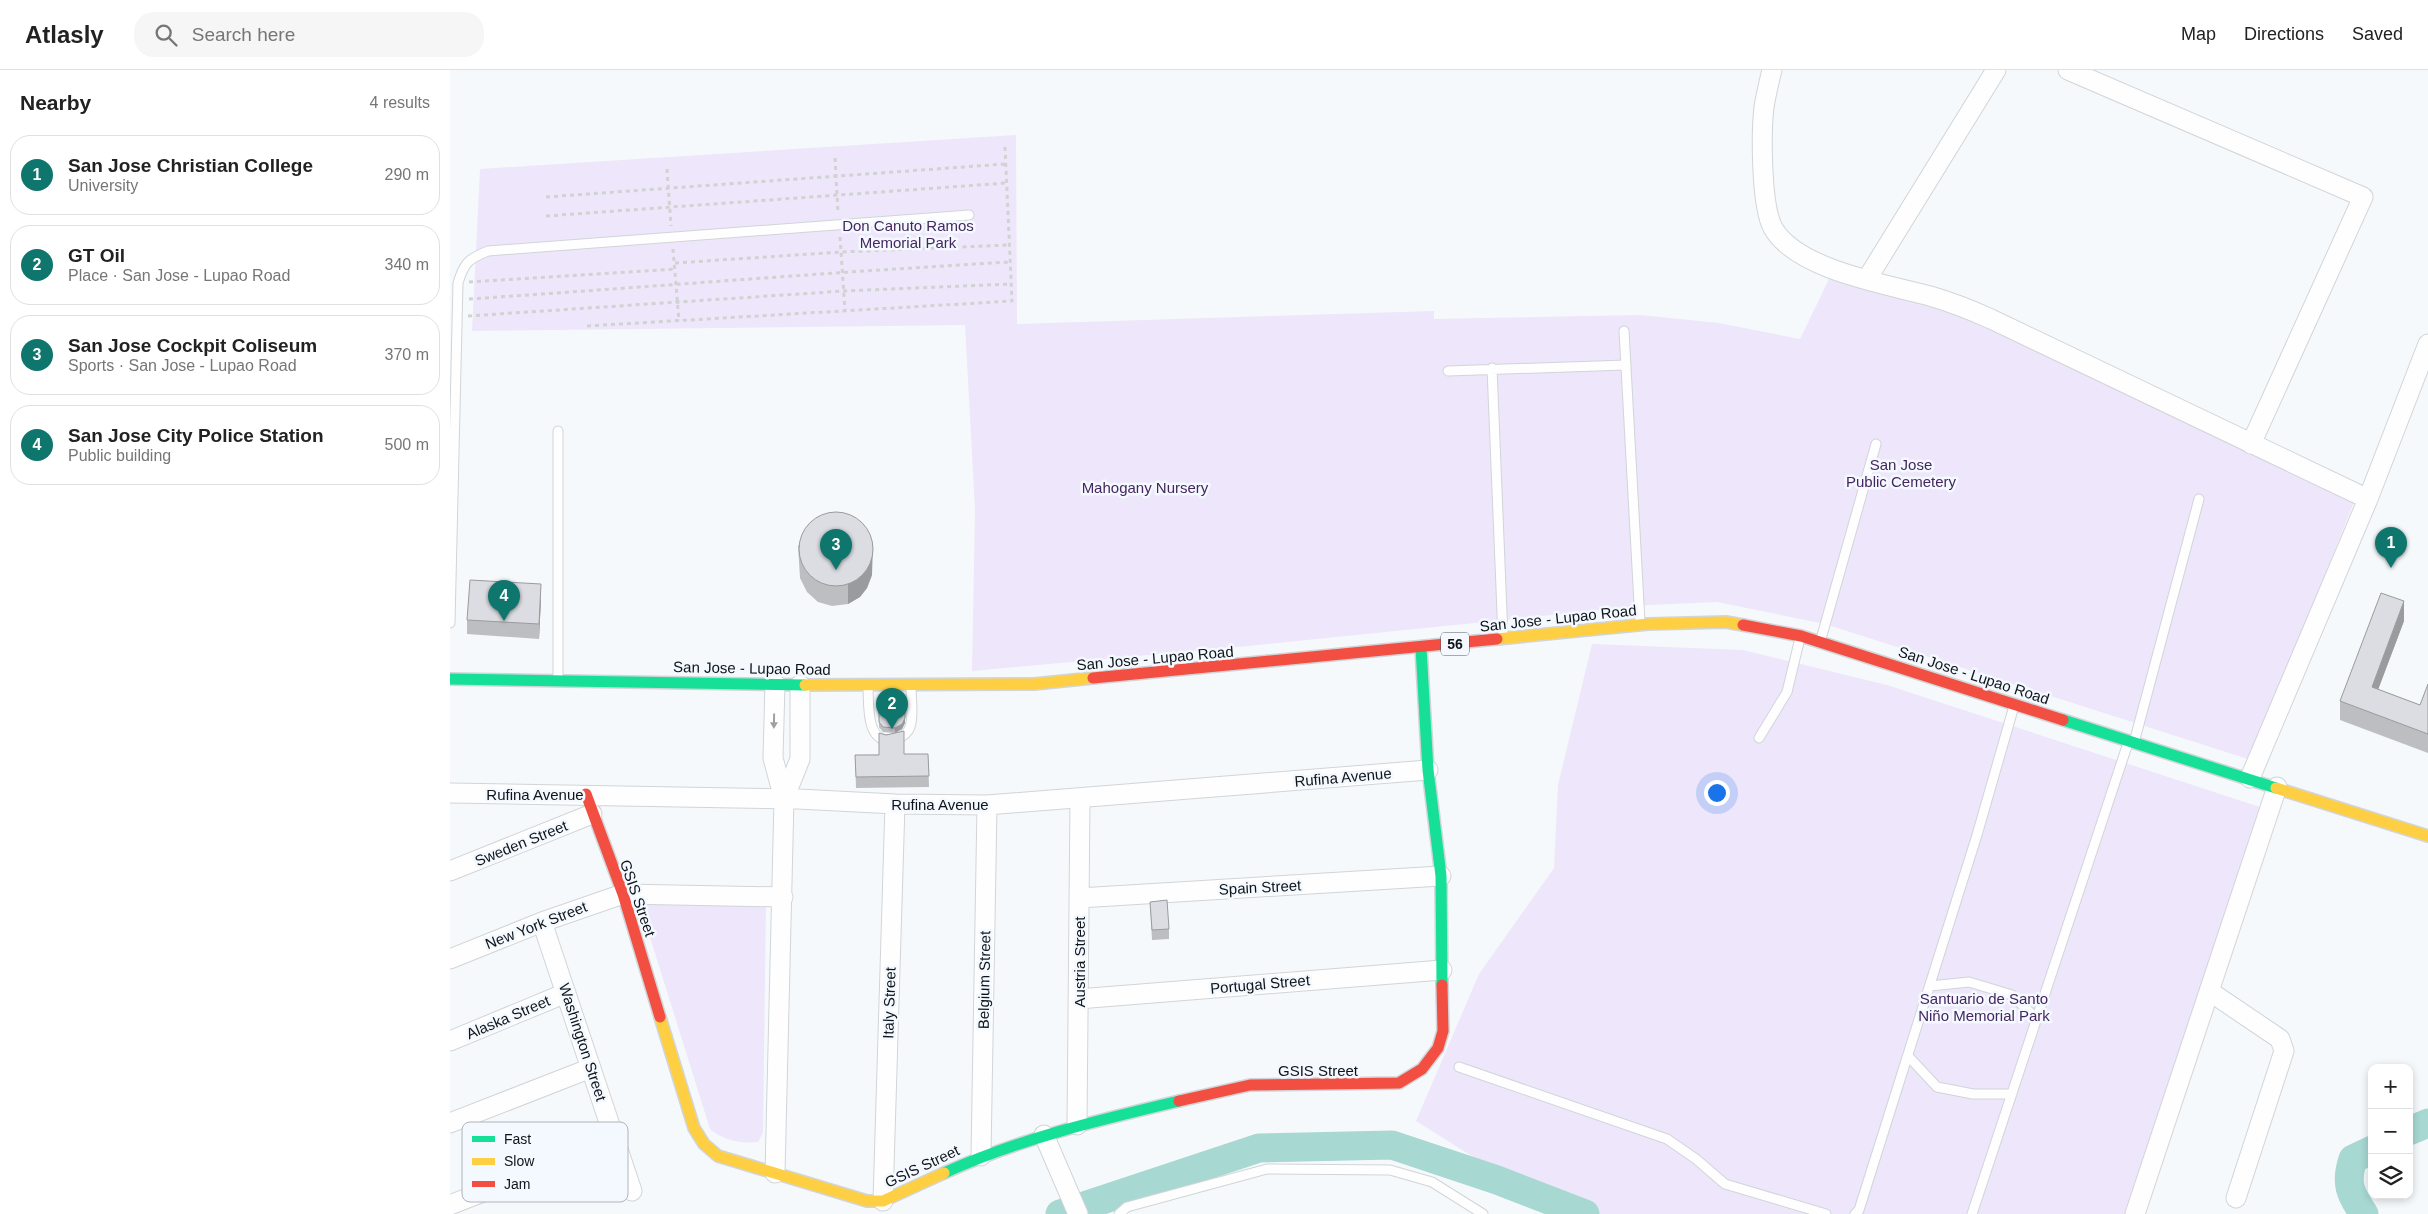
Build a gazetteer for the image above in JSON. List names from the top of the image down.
{
  "streets": {
    "main road": ["San Jose - Lupao Road", "56", "GSIS Street"],
    "street": [
      "Rufina Avenue",
      "Sweden Street",
      "Spain Street",
      "New York Street",
      "Austria Street",
      "Belgium Street",
      "Portugal Street",
      "Italy Street",
      "Alaska Street",
      "Washington Street"
    ]
  },
  "crossings": [
    ["Rufina Avenue", "GSIS Street"],
    ["Rufina Avenue", "Austria Street"],
    ["Rufina Avenue", "Belgium Street"],
    ["Rufina Avenue", "Italy Street"],
    ["Sweden Street", "GSIS Street"],
    ["Spain Street", "Austria Street"],
    ["GSIS Street", "New York Street"],
    ["GSIS Street", "Austria Street"],
    ["GSIS Street", "Belgium Street"],
    ["GSIS Street", "Portugal Street"],
    ["GSIS Street", "Italy Street"],
    ["New York Street", "Washington Street"],
    ["Austria Street", "Portugal Street"],
    ["Alaska Street", "Washington Street"]
  ],
  "parks": [
    "Don Canuto Ramos Memorial Park",
    "San Jose Public Cemetery",
    "Mahogany Nursery",
    "Santuario de Santo Niño Memorial Park"
  ],
  "legend": ["Fast", "Slow", "Jam"],
  "page": {
    "header": "Atlasly",
    "search": "Search here",
    "nav": ["Map", "Directions", "Saved"],
    "heading": ["Nearby", "4 results"],
    "list": [
      {
        "mark": "1",
        "name": "San Jose Christian College",
        "note": "University",
        "value": "290 m"
      },
      {
        "mark": "2",
        "name": "GT Oil",
        "note": "Place · San Jose - Lupao Road",
        "value": "340 m"
      },
      {
        "mark": "3",
        "name": "San Jose Cockpit Coliseum",
        "note": "Sports · San Jose - Lupao Road",
        "value": "370 m"
      },
      {
        "mark": "4",
        "name": "San Jose City Police Station",
        "note": "Public building",
        "value": "500 m"
      }
    ],
    "pins": [
      "1",
      "3",
      "4",
      "2"
    ],
    "map_buttons": ["+", "−"]
  }
}
